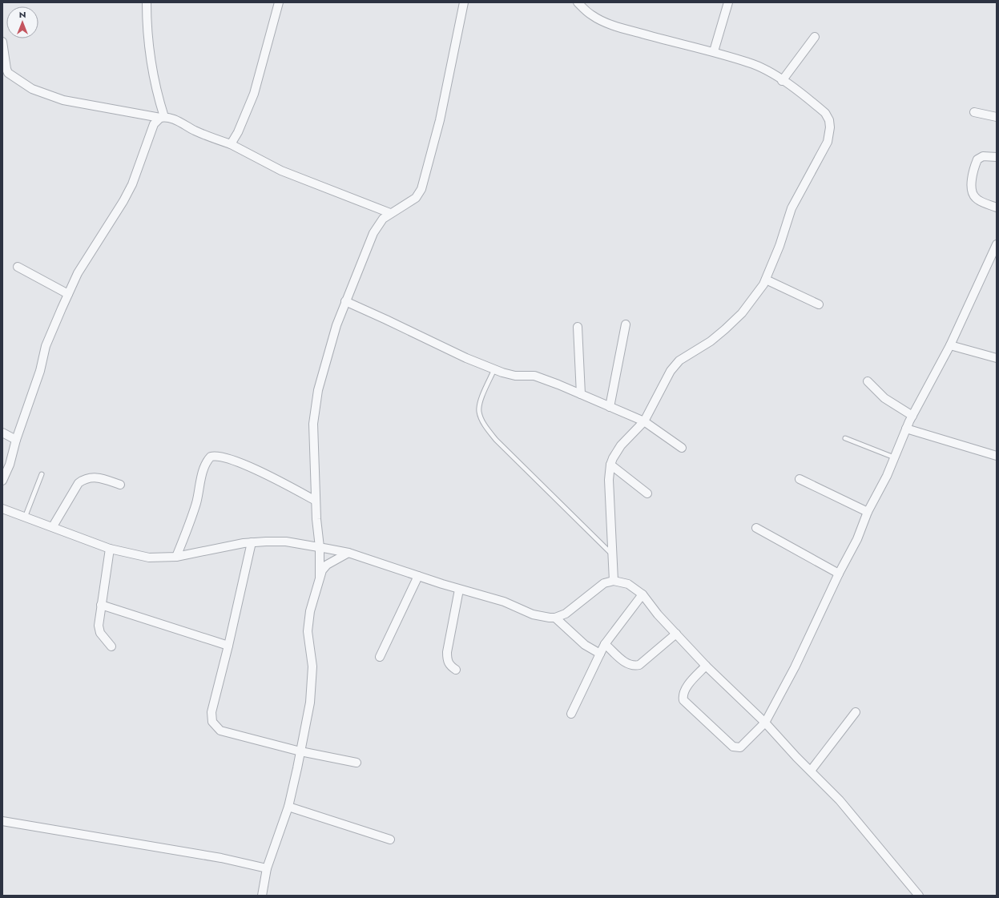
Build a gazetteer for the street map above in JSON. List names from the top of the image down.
{
  "north": "top"
}
